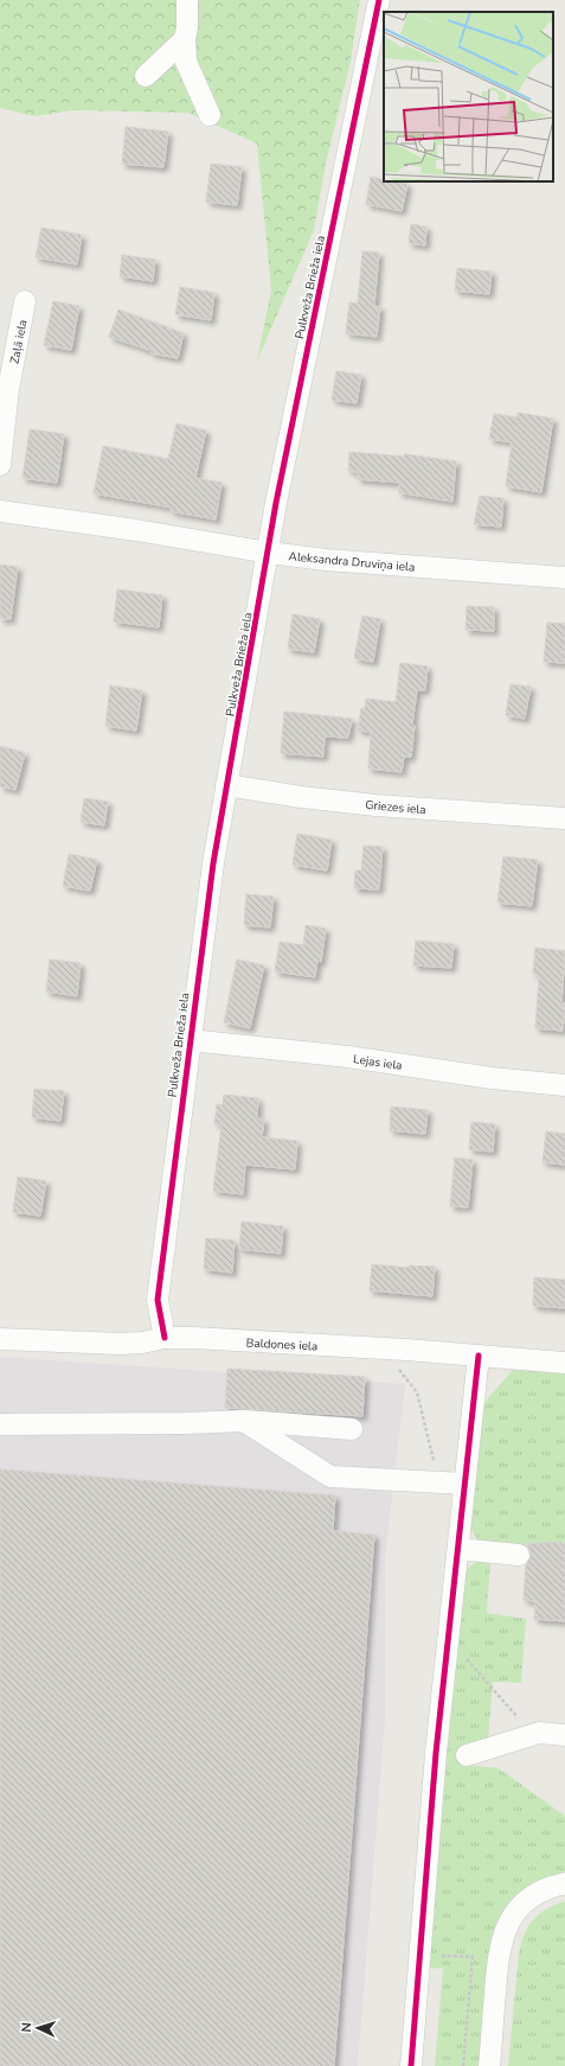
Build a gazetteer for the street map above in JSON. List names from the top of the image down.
{
  "streets": {
    "street": [
      "Pulkveža Brieža iela",
      "Zaļā iela",
      "Aleksandra Druviņa iela",
      "Griezes iela",
      "Lejas iela",
      "Baldones iela"
    ]
  },
  "crossings": [
    ["Pulkveža Brieža iela", "Aleksandra Druviņa iela"],
    ["Pulkveža Brieža iela", "Griezes iela"],
    ["Pulkveža Brieža iela", "Lejas iela"],
    ["Pulkveža Brieža iela", "Baldones iela"]
  ],
  "north": "left"
}
